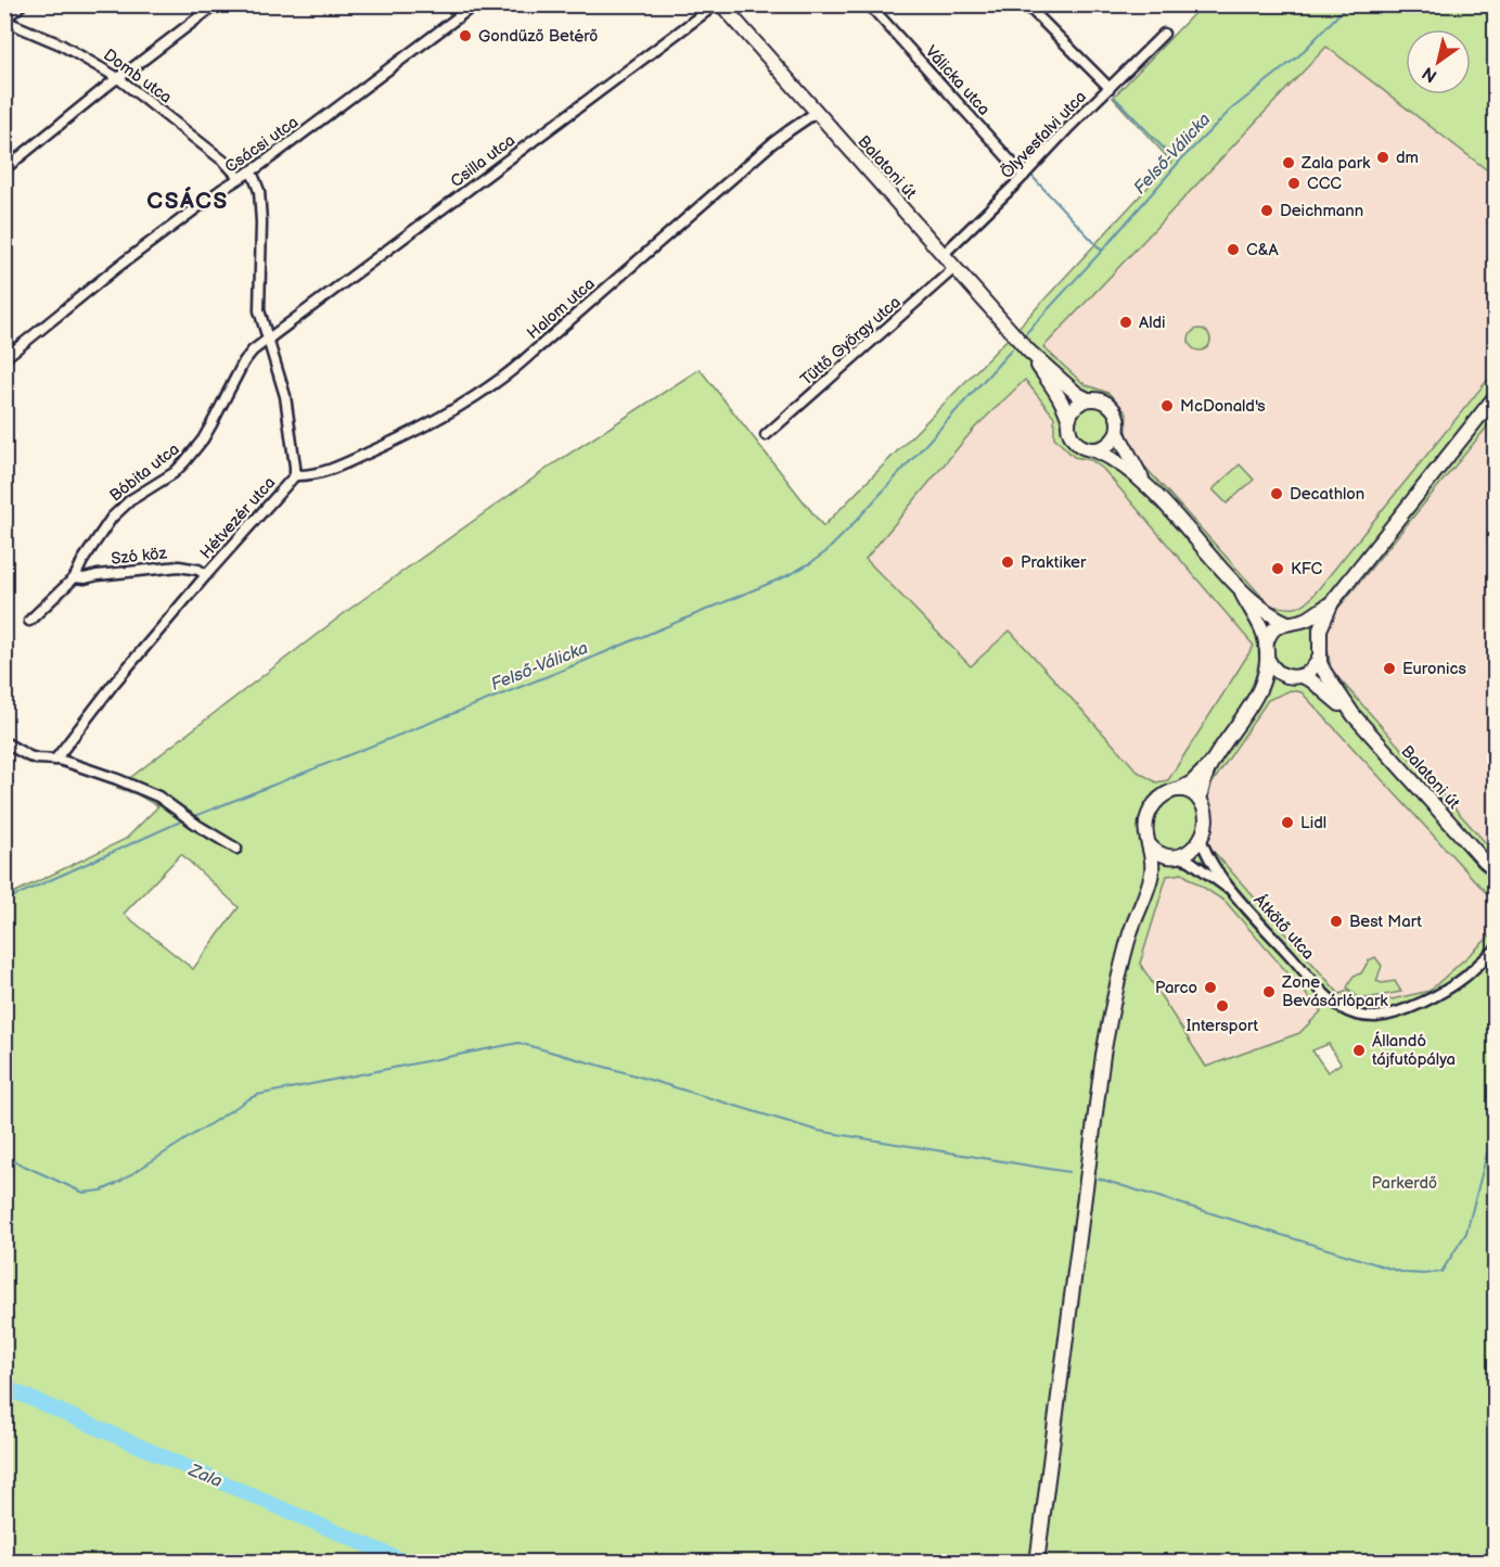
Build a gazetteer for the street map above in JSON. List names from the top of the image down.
{
  "streets": {
    "main road": ["Balatoni út"],
    "street": [
      "Domb utca",
      "Válicka utca",
      "Ölyvesfalvi utca",
      "Csácsi utca",
      "Csilla utca",
      "Halom utca",
      "Tüttő György utca",
      "Bóbita utca",
      "Hétvezér utca",
      "Szó köz",
      "Átkötő utca"
    ]
  },
  "crossings": [
    ["Domb utca", "Csácsi utca"],
    ["Válicka utca", "Ölyvesfalvi utca"],
    ["Ölyvesfalvi utca", "Balatoni út"],
    ["Csácsi utca", "Hétvezér utca"],
    ["Csilla utca", "Bóbita utca"],
    ["Csilla utca", "Hétvezér utca"],
    ["Balatoni út", "Halom utca"],
    ["Balatoni út", "Tüttő György utca"],
    ["Halom utca", "Hétvezér utca"],
    ["Bóbita utca", "Hétvezér utca"],
    ["Bóbita utca", "Szó köz"],
    ["Hétvezér utca", "Szó köz"]
  ],
  "districts": ["CSÁCS"],
  "water": ["Felső-Válicka", "Zala"],
  "parks": ["Parkerdő"],
  "places": [
    "Gondűző Betérő",
    "dm",
    "Zala park",
    "CCC",
    "Deichmann",
    "C&A",
    "Aldi",
    "McDonald's",
    "Decathlon",
    "Praktiker",
    "KFC",
    "Euronics",
    "Lidl",
    "Best Mart",
    "Parco",
    "Zone Bevásárlópark",
    "Intersport",
    "Állandó tájfutópálya"
  ],
  "north": "bottom left"
}
